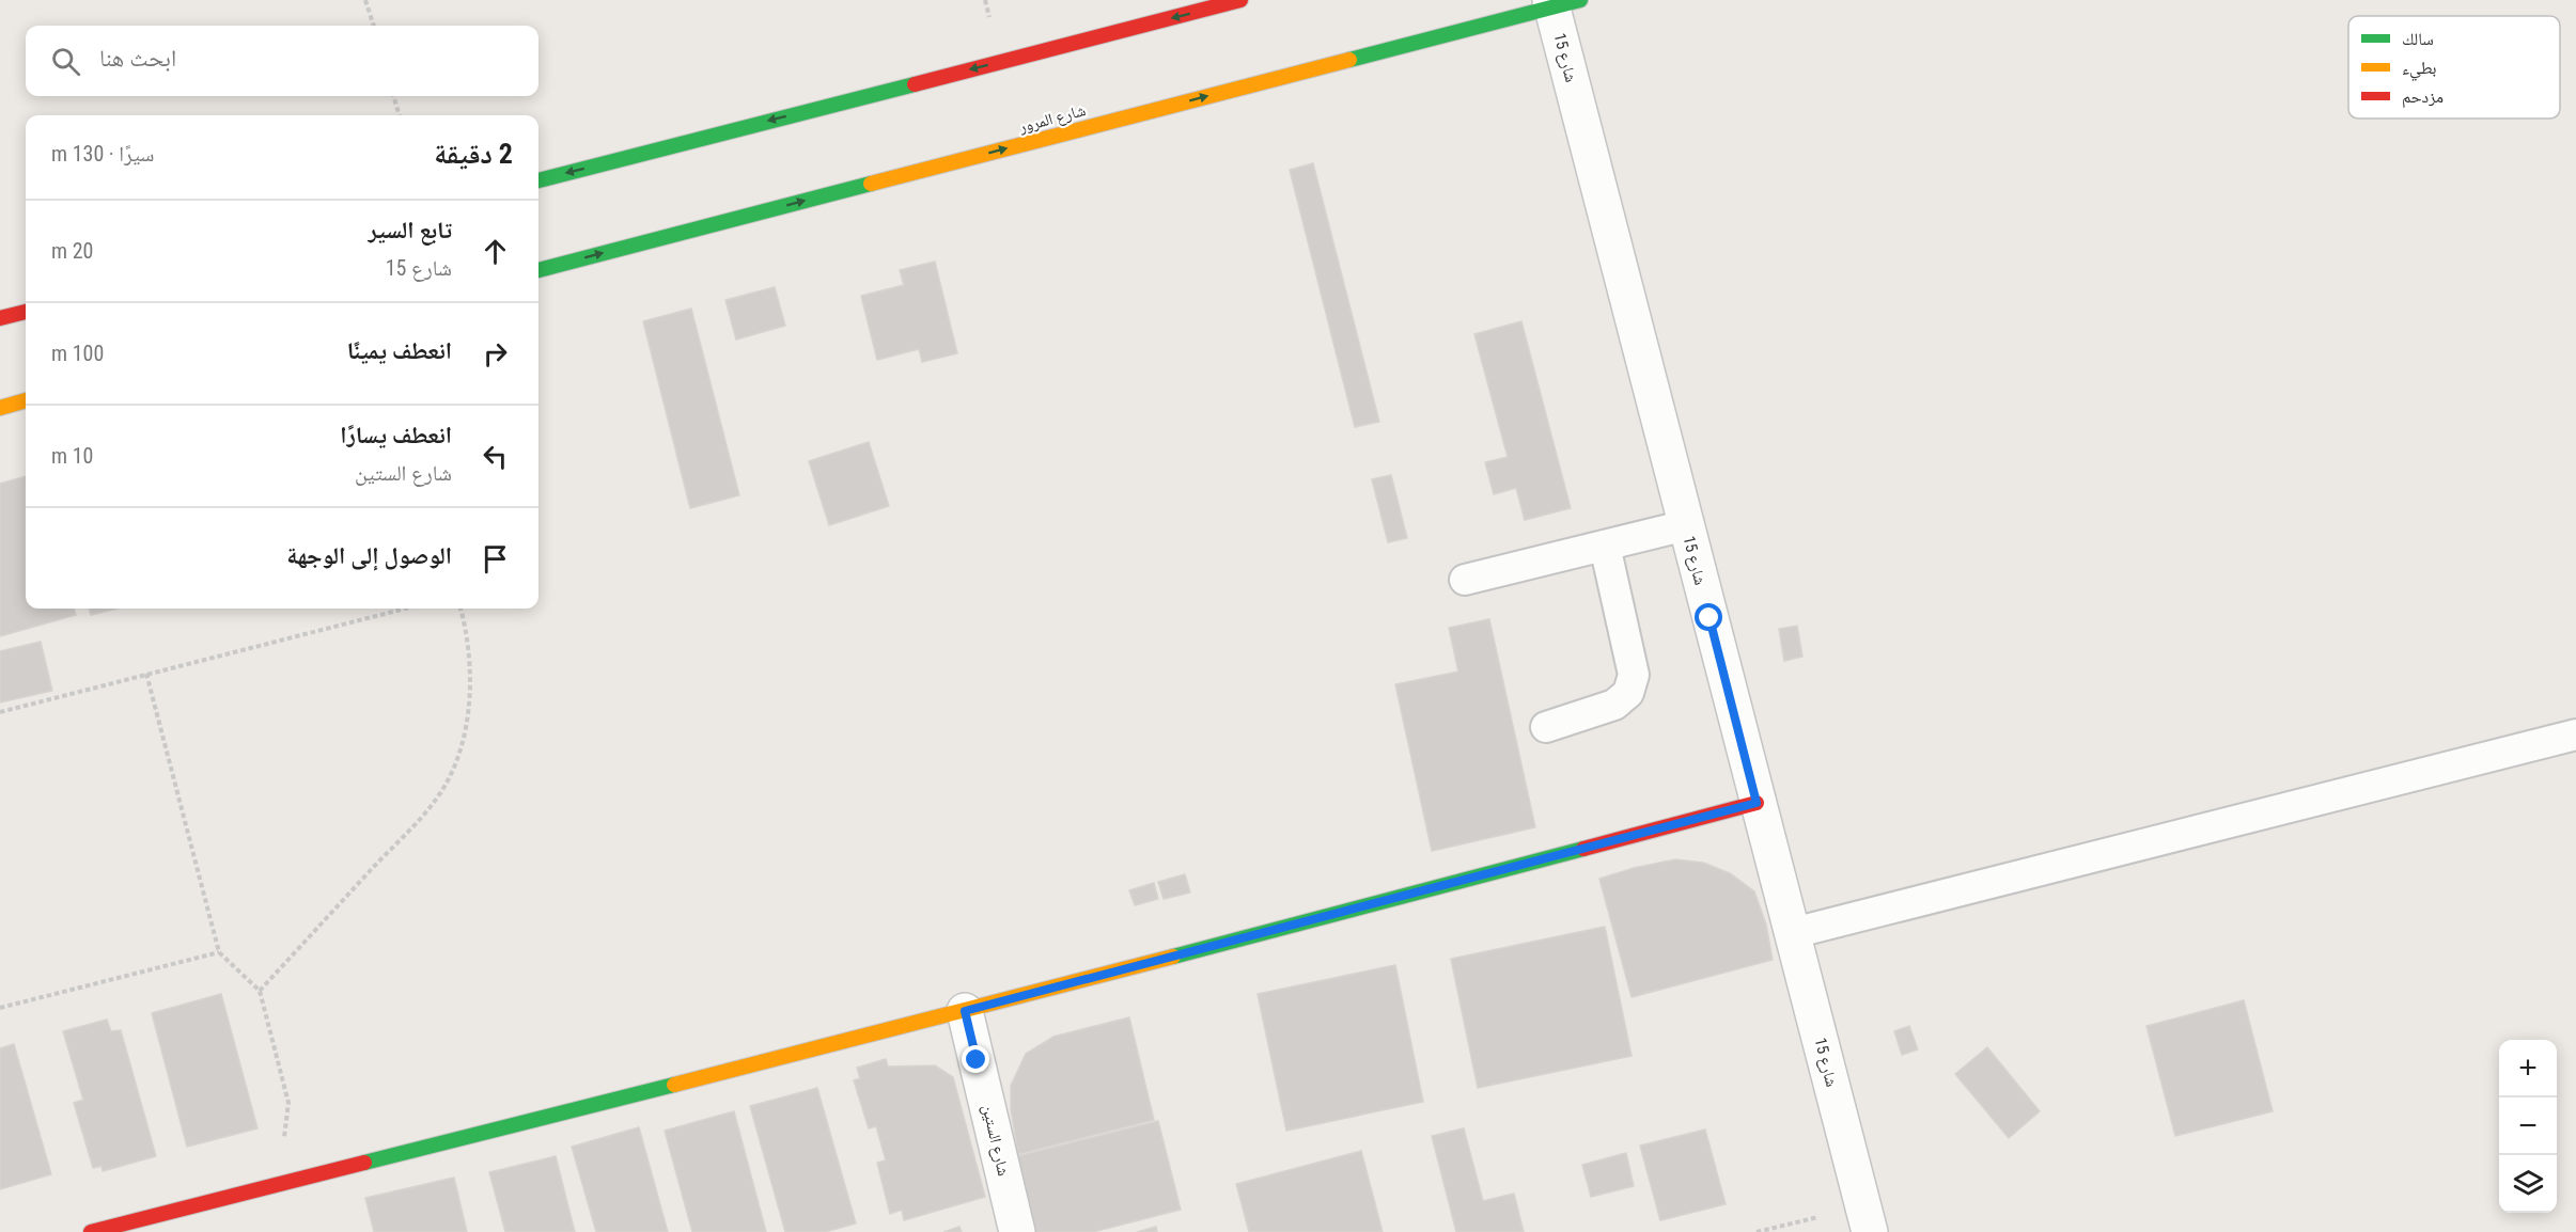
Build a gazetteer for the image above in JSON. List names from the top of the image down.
{
  "streets": {
    "street": ["شارع 15", "شارع المرور", "شارع الستين"]
  },
  "crossings": [
    ["شارع 15", "شارع المرور"]
  ],
  "legend": ["سالك", "بطيء", "مزدحم"],
  "page": {
    "search": "ابحث هنا",
    "heading": ["2 دقيقة", "سيرًا · 130 m"],
    "list": [
      ["تابع السير", "شارع 15", "20 m"],
      ["انعطف يمينًا", "100 m"],
      ["انعطف يسارًا", "شارع الستين", "10 m"],
      "الوصول إلى الوجهة"
    ],
    "map_buttons": ["+", "−"]
  }
}
